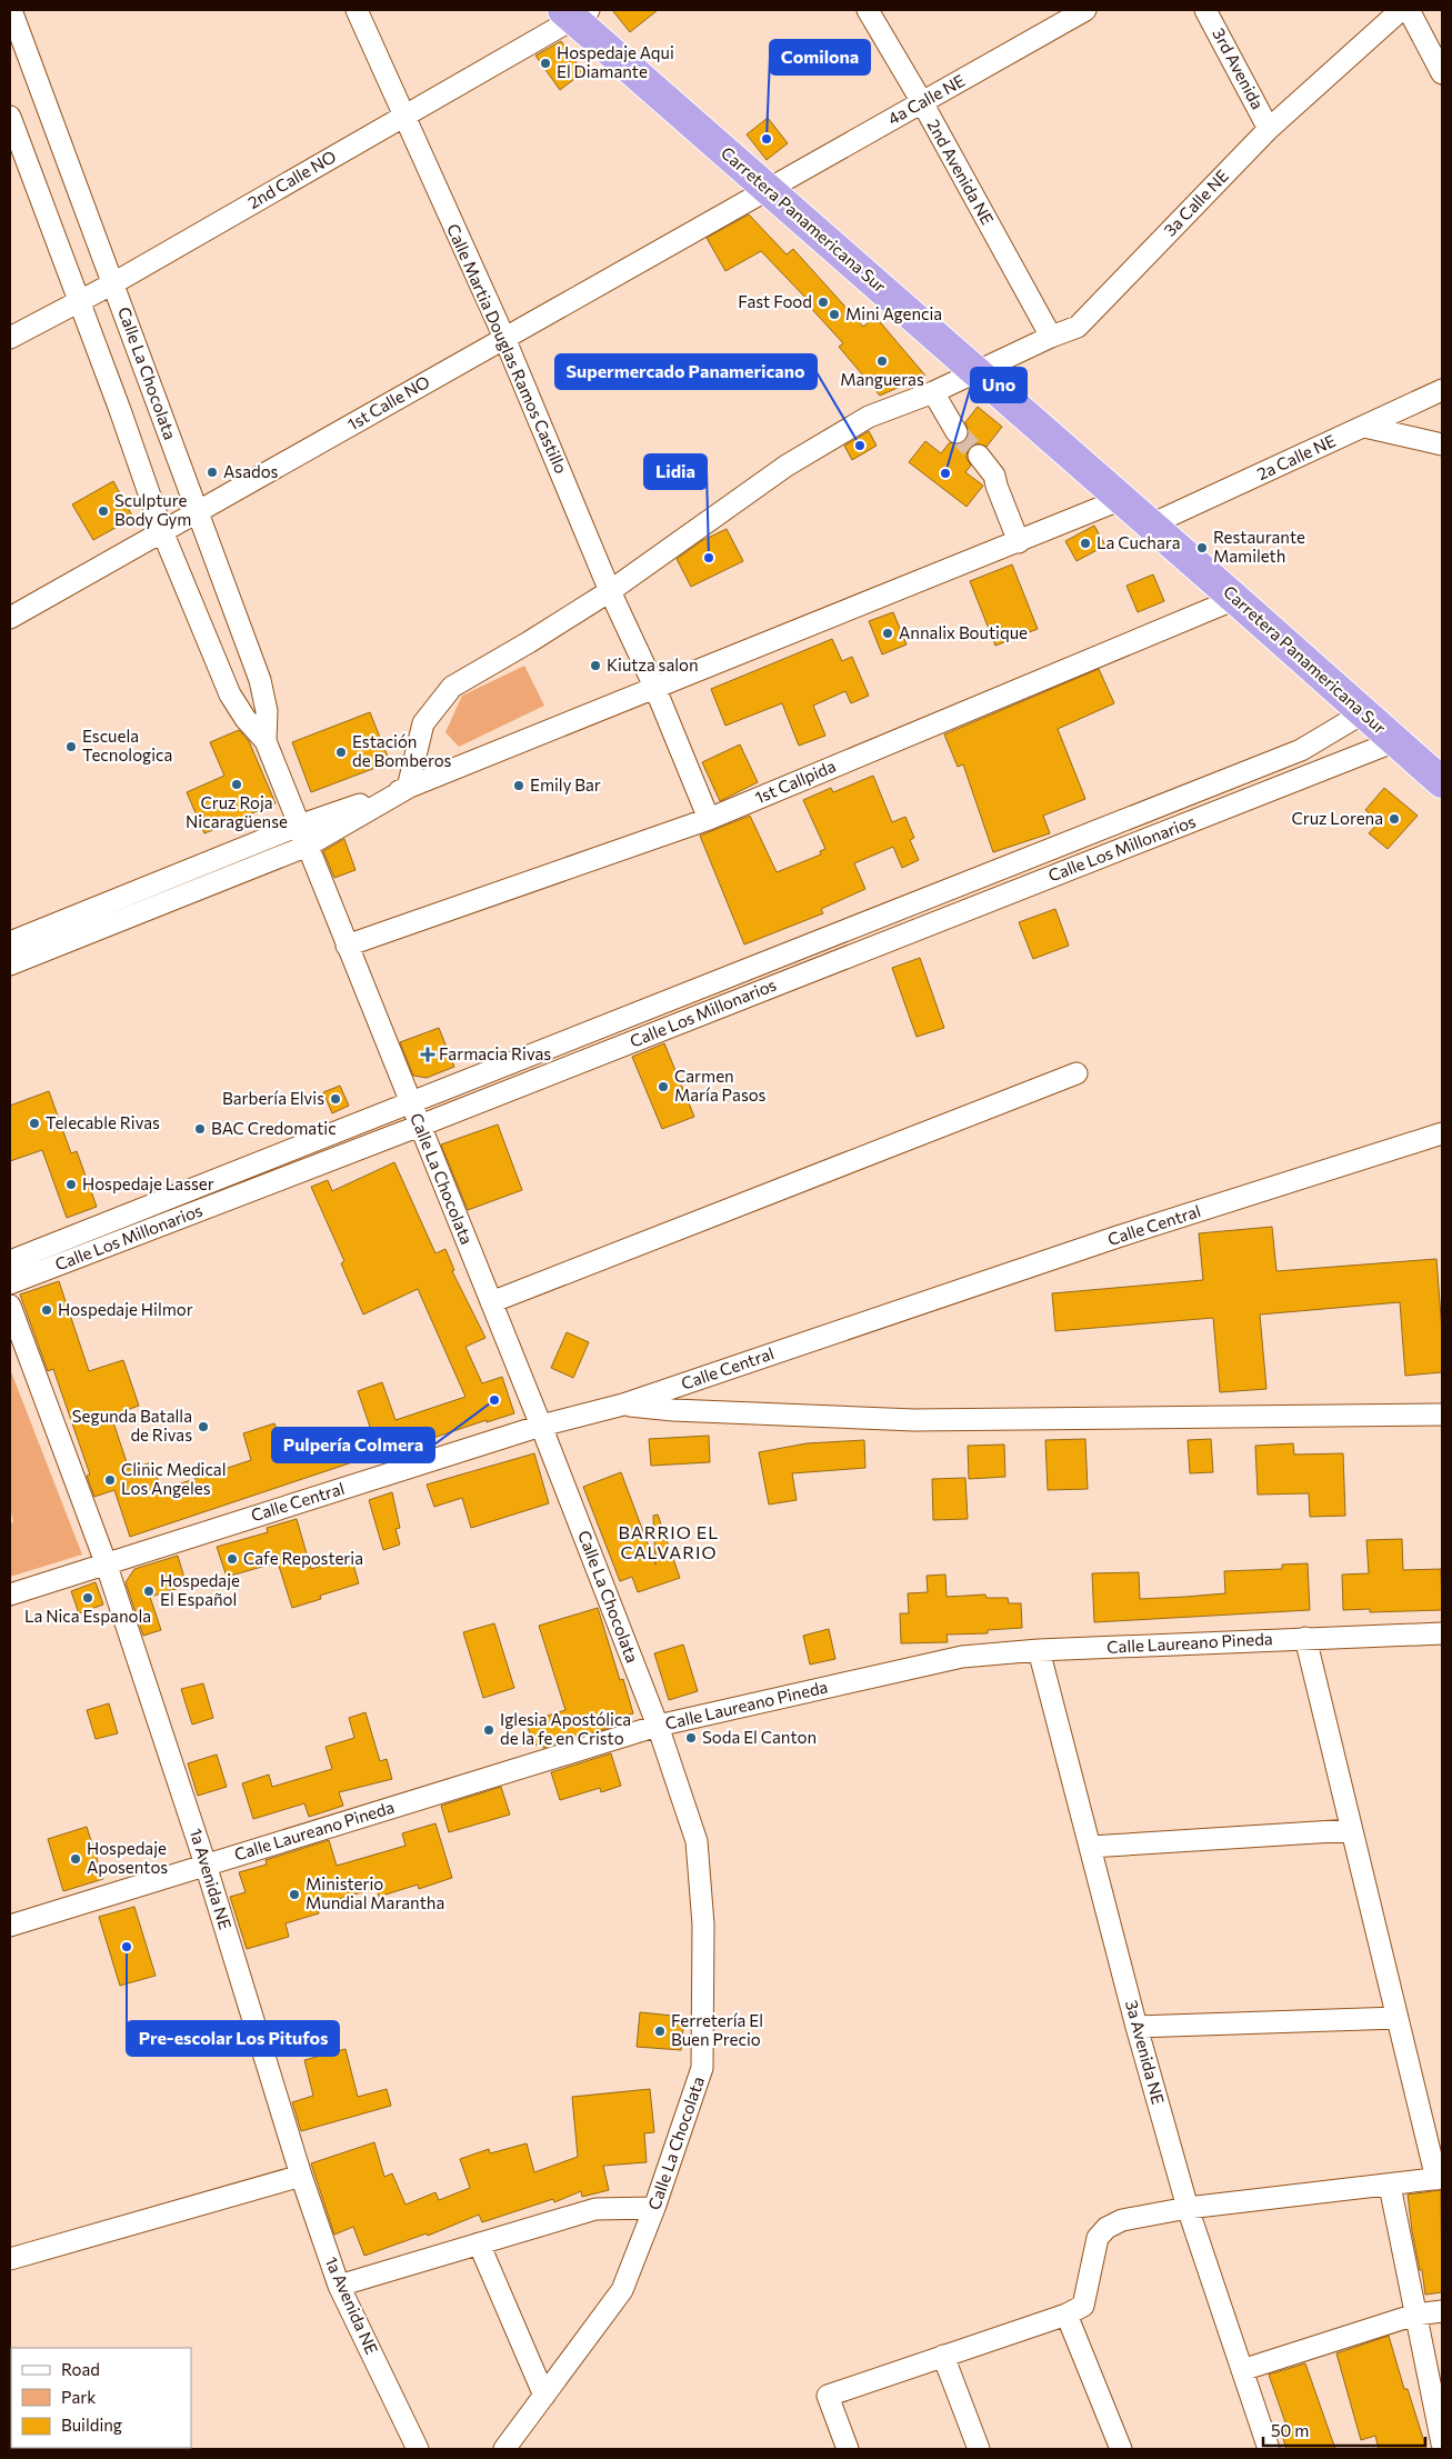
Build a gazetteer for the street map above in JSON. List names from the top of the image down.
{
  "streets": {
    "highway": ["Carretera Panamericana Sur"],
    "street": [
      "3rd Avenida",
      "4a Calle NE",
      "2nd Avenida NE",
      "2nd Calle NO",
      "3a Calle NE",
      "Calle Martia Douglas Ramos Castillo",
      "Calle La Chocolata",
      "1st Calle NO",
      "2a Calle NE",
      "1st Callpida",
      "Calle Los Millonarios",
      "Calle Central",
      "Calle Laureano Pineda",
      "1a Avenida NE",
      "3a Avenida NE"
    ]
  },
  "crossings": [
    ["3rd Avenida", "3a Calle NE"],
    ["4a Calle NE", "2nd Avenida NE"],
    ["4a Calle NE", "Carretera Panamericana Sur"],
    ["4a Calle NE", "1st Calle NO"],
    ["2nd Avenida NE", "3a Calle NE"],
    ["2nd Calle NO", "Carretera Panamericana Sur"],
    ["2nd Calle NO", "Calle Martia Douglas Ramos Castillo"],
    ["2nd Calle NO", "Calle La Chocolata"],
    ["3a Calle NE", "Carretera Panamericana Sur"],
    ["3a Calle NE", "Calle Martia Douglas Ramos Castillo"],
    ["Carretera Panamericana Sur", "1st Calle NO"],
    ["Carretera Panamericana Sur", "2a Calle NE"],
    ["Carretera Panamericana Sur", "1st Callpida"],
    ["Carretera Panamericana Sur", "Calle Los Millonarios"],
    ["Calle Martia Douglas Ramos Castillo", "1st Calle NO"],
    ["Calle Martia Douglas Ramos Castillo", "1st Callpida"],
    ["Calle La Chocolata", "1st Calle NO"],
    ["Calle La Chocolata", "1st Callpida"],
    ["Calle La Chocolata", "Calle Los Millonarios"],
    ["Calle La Chocolata", "Calle Central"],
    ["Calle La Chocolata", "Calle Laureano Pineda"],
    ["Calle Central", "1a Avenida NE"],
    ["Calle Laureano Pineda", "1a Avenida NE"],
    ["Calle Laureano Pineda", "3a Avenida NE"]
  ],
  "districts": ["BARRIO EL CALVARIO"],
  "places": {
    "other": [
      "Hospedaje Aqui El Diamante",
      "Comilona",
      "Fast Food",
      "Mini Agencia",
      "Mangueras",
      "Supermercado Panamericano",
      "Asados",
      "Uno",
      "Sculpture Body Gym",
      "La Cuchara",
      "Restaurante Mamileth",
      "Lidia",
      "Annalix Boutique",
      "Kiutza salon",
      "Escuela Tecnologica",
      "Estación de Bomberos",
      "Cruz Roja Nicaragüense",
      "Emily Bar",
      "Cruz Lorena",
      "Carmen María Pasos",
      "Barbería Elvis",
      "Telecable Rivas",
      "BAC Credomatic",
      "Hospedaje Lasser",
      "Hospedaje Hilmor",
      "Pulpería Colmera",
      "Segunda Batalla de Rivas",
      "Clinic Medical Los Angeles",
      "Cafe Reposteria",
      "Hospedaje El Español",
      "La Nica Espanola",
      "Iglesia Apostólica de la fe en Cristo",
      "Soda El Canton",
      "Hospedaje Aposentos",
      "Ministerio Mundial Marantha",
      "Pre-escolar Los Pitufos",
      "Ferretería El Buen Precio"
    ],
    "health": ["Farmacia Rivas"]
  },
  "legend": ["Road", "Park", "Building"],
  "scale_bar": "50 m"
}
